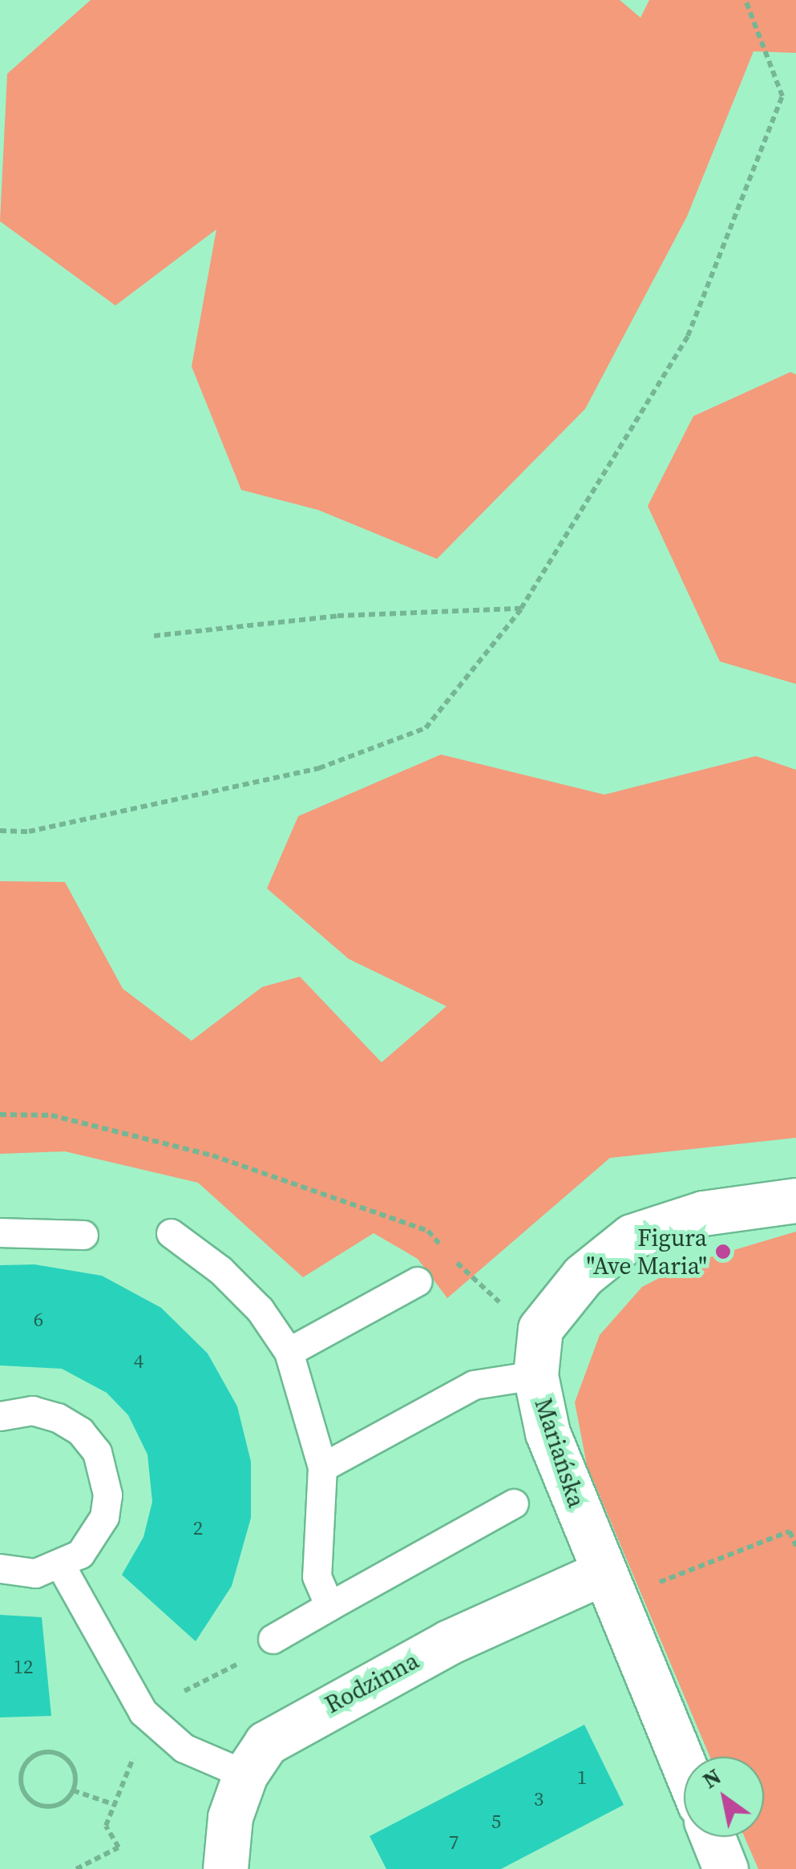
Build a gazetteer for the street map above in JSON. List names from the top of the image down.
{
  "streets": {
    "street": ["Mariańska", "Rodzinna"]
  },
  "crossings": [
    ["Mariańska", "Rodzinna"]
  ],
  "places": ["Figura \"Ave Maria\""],
  "house_numbers": [
    "6",
    "4",
    "2",
    "12",
    "1",
    "3",
    "5",
    "7"
  ],
  "north": "top left"
}
